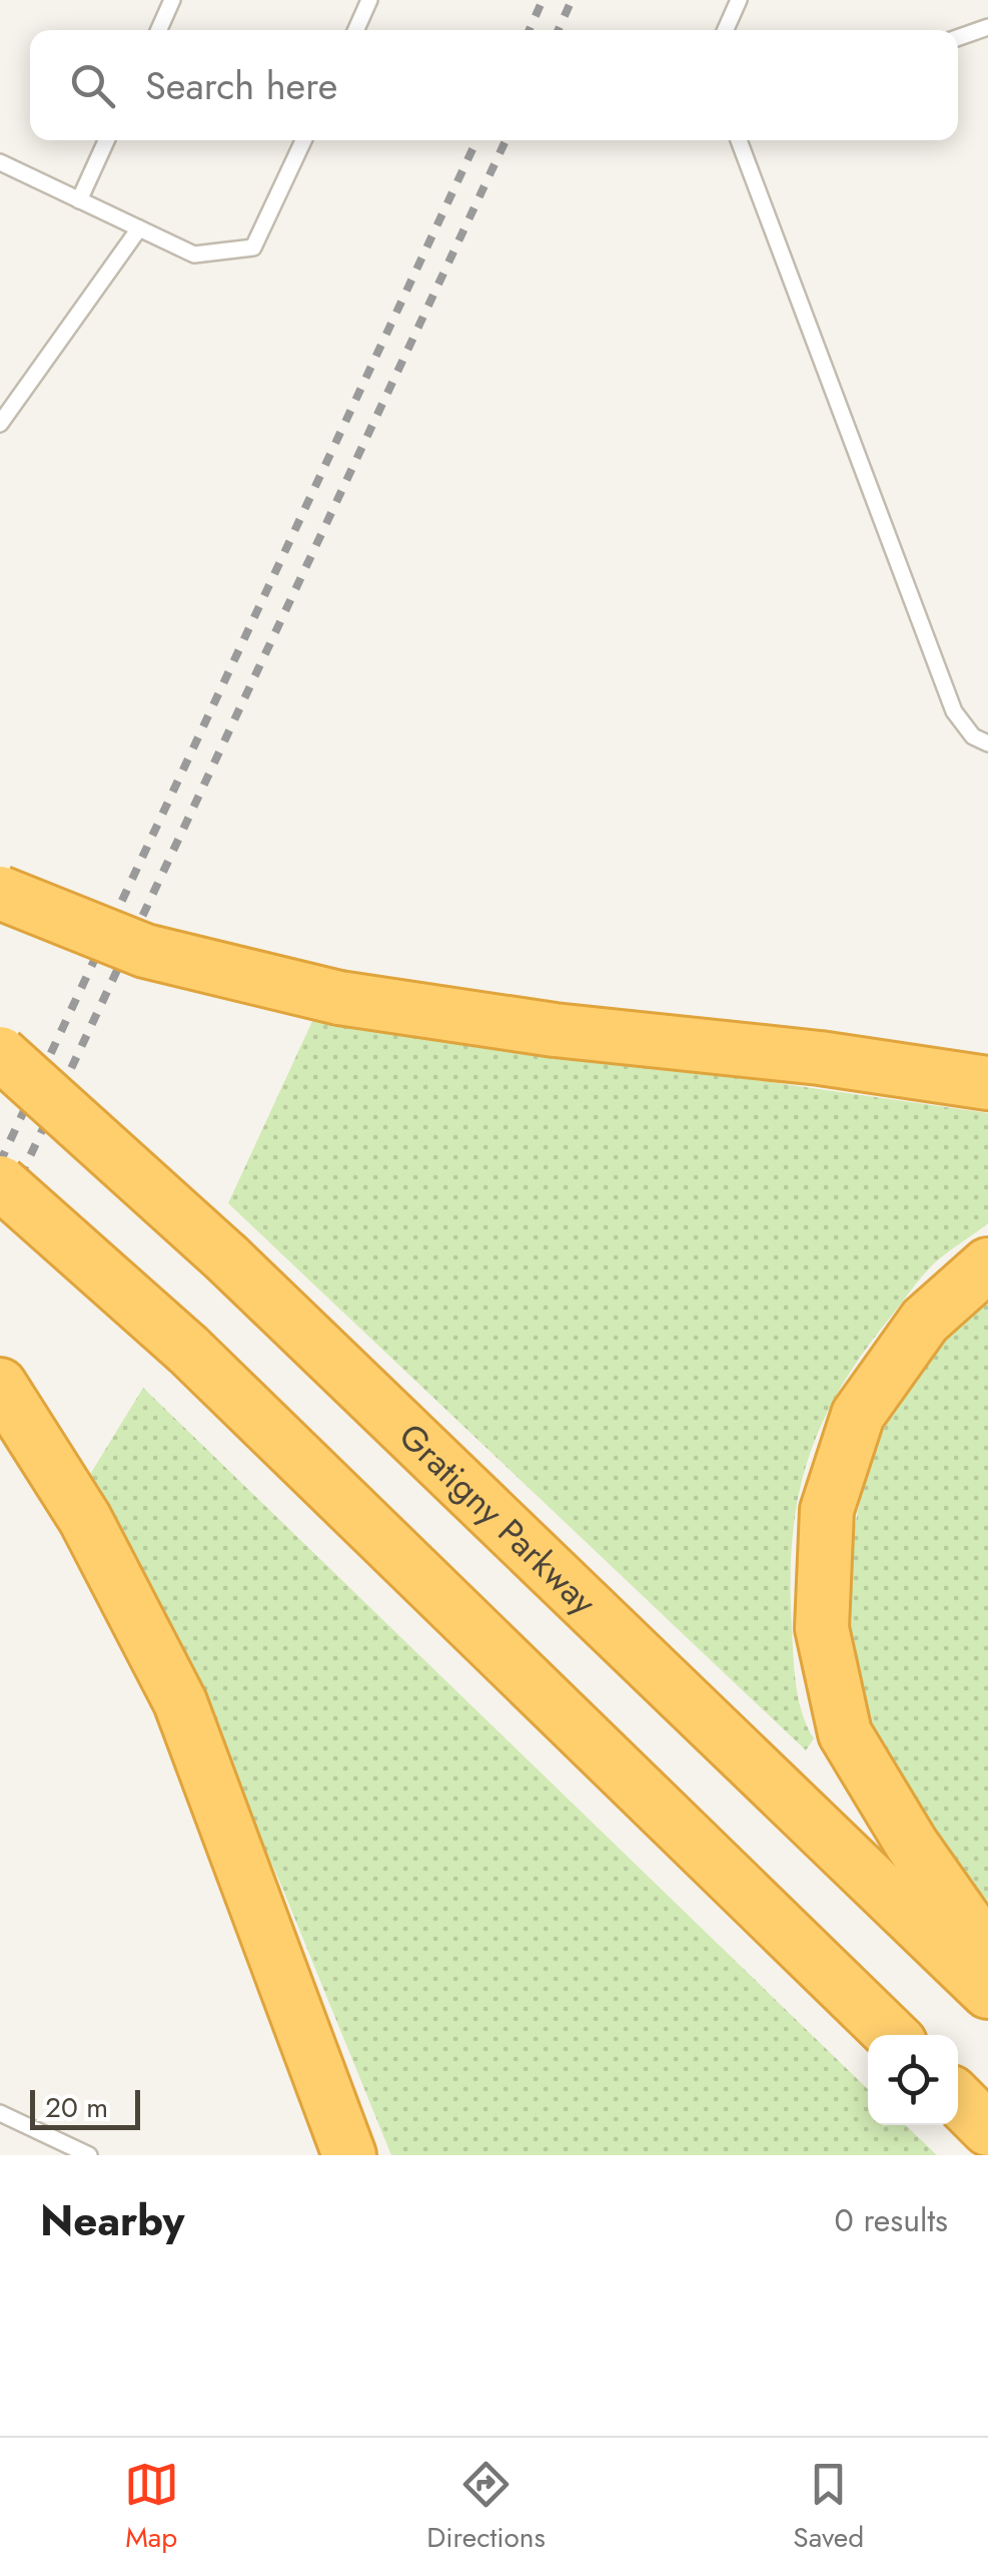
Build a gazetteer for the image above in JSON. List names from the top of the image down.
{
  "streets": {
    "highway": ["Gratigny Parkway"]
  },
  "scale_bar": "20 m",
  "page": {
    "search": "Search here",
    "scale": "20 m",
    "heading": ["Nearby", "0 results"],
    "nav": ["Map", "Directions", "Saved"]
  }
}
